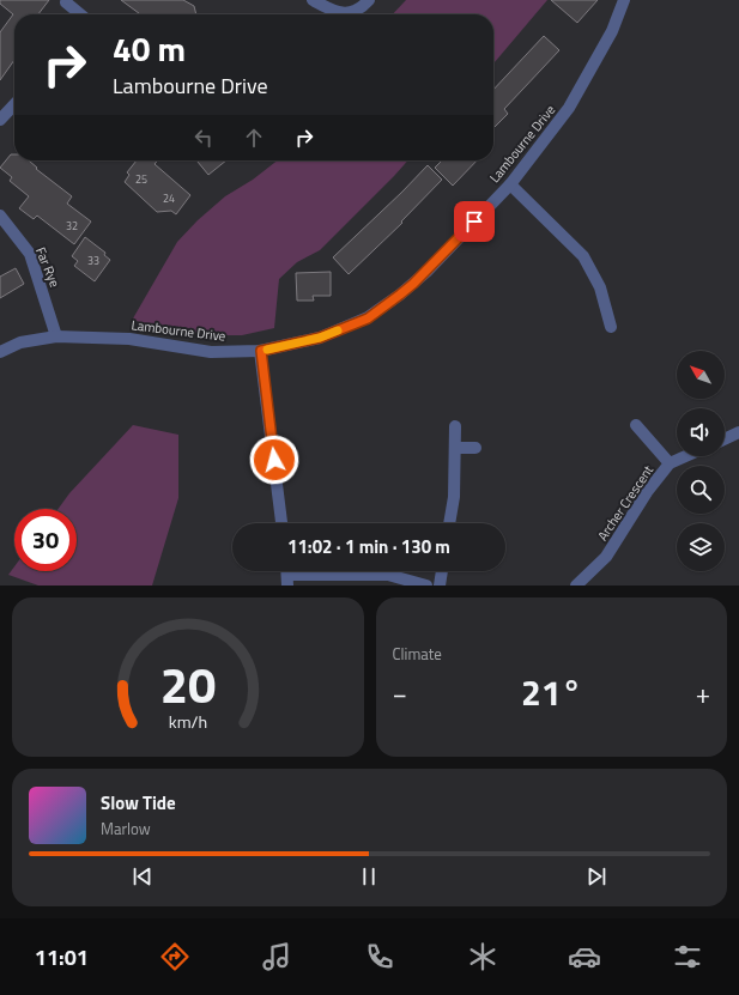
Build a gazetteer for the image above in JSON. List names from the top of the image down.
{
  "streets": {
    "street": ["Lambourne Drive", "Far Rye", "Archer Crescent"]
  },
  "crossings": [
    ["Lambourne Drive", "Far Rye"]
  ],
  "house_numbers": [
    "25",
    "24",
    "32",
    "33"
  ],
  "north": "top left",
  "page": {
    "turn": ["40 m", "Lambourne Drive"],
    "limit": "30",
    "trip": "11:02 · 1 min · 130 m",
    "tile": "Climate",
    "heat": ["−", "21°", "+"],
    "song": ["Slow Tide", "Marlow"],
    "tabs": "11:01",
    "gauge": ["20", "km/h"]
  }
}
